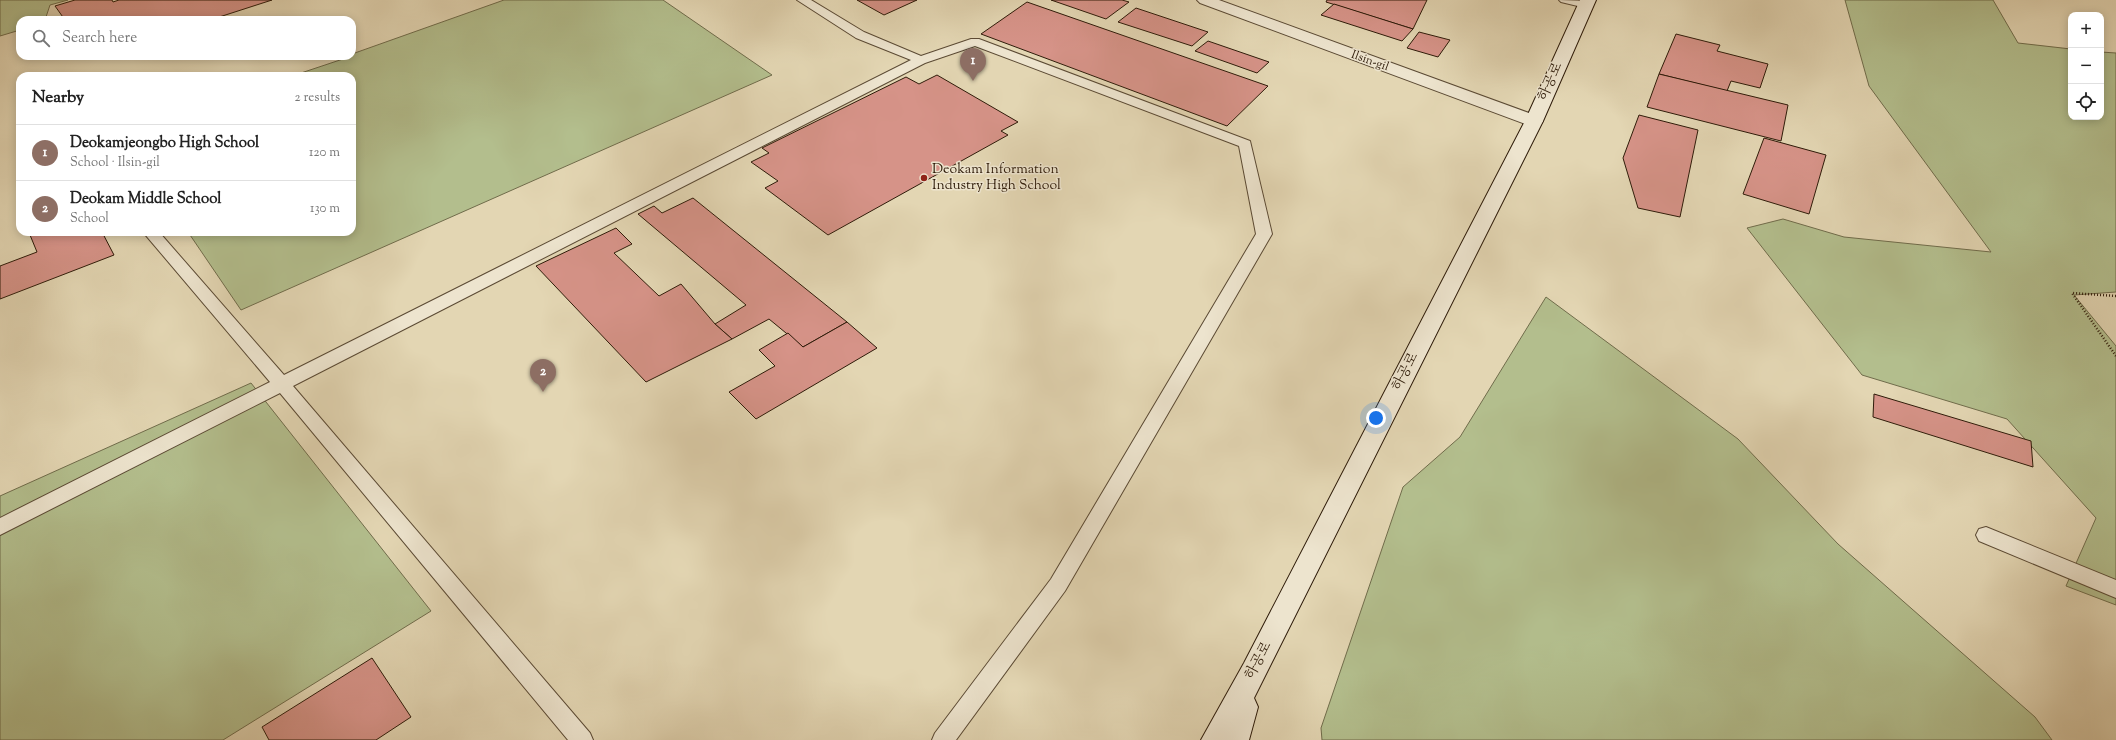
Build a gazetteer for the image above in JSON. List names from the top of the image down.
{
  "streets": {
    "main road": ["Ilsin-gil", "하공로"]
  },
  "crossings": [
    ["Ilsin-gil", "하공로"]
  ],
  "places": ["Deokam Information Industry High School"],
  "page": {
    "map_buttons": ["+", "−"],
    "search": "Search here",
    "pins": ["1", "2"],
    "heading": ["Nearby", "2 results"],
    "list": [
      {
        "mark": "1",
        "name": "Deokamjeongbo High School",
        "note": "School · Ilsin-gil",
        "value": "120 m"
      },
      {
        "mark": "2",
        "name": "Deokam Middle School",
        "note": "School",
        "value": "130 m"
      }
    ]
  }
}
